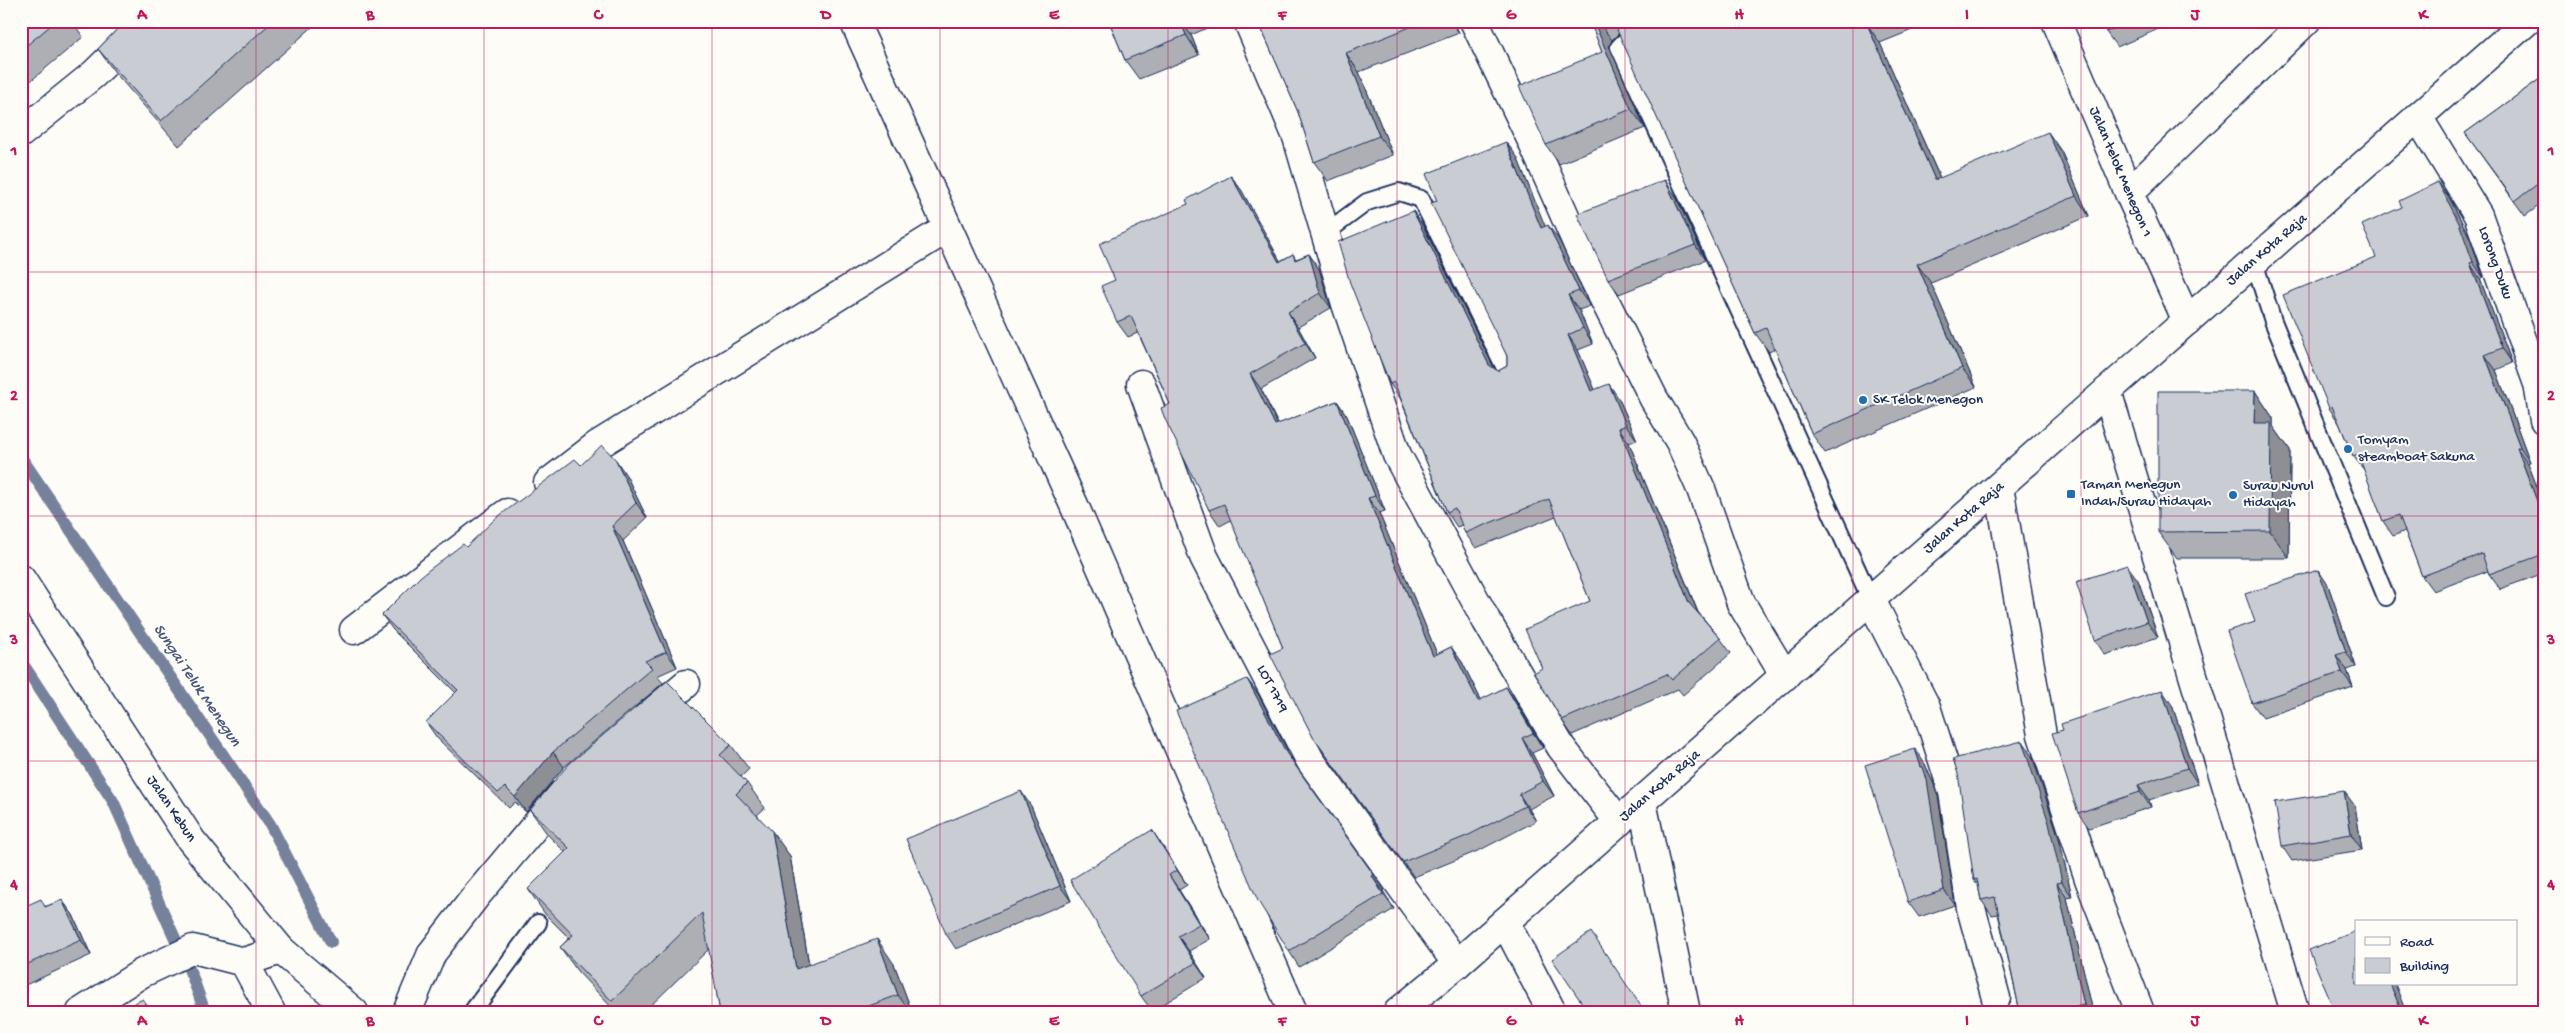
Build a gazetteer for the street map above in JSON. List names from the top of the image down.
{
  "streets": {
    "street": [
      "Jalan telok Menegon 1",
      "Jalan Kota Raja",
      "Lorong Duku",
      "LOT 1719",
      "Jalan Kebun"
    ]
  },
  "crossings": [
    ["Jalan telok Menegon 1", "Jalan Kota Raja"],
    ["Jalan Kota Raja", "Lorong Duku"],
    ["Jalan Kota Raja", "LOT 1719"]
  ],
  "water": ["Sungai Teluk Menegun"],
  "places": {
    "other": ["SK Telok Menegon", "Tomyam steamboat Sakuna", "Surau Nurul Hidayah"],
    "transit": ["Taman Menegun Indah/Surau Hidayah"]
  },
  "legend": ["Road", "Building"],
  "grid": {
    "columns": [
      "A",
      "B",
      "C",
      "D",
      "E",
      "F",
      "G",
      "H",
      "I",
      "J",
      "K"
    ],
    "rows": [
      "1",
      "2",
      "3",
      "4"
    ]
  }
}
